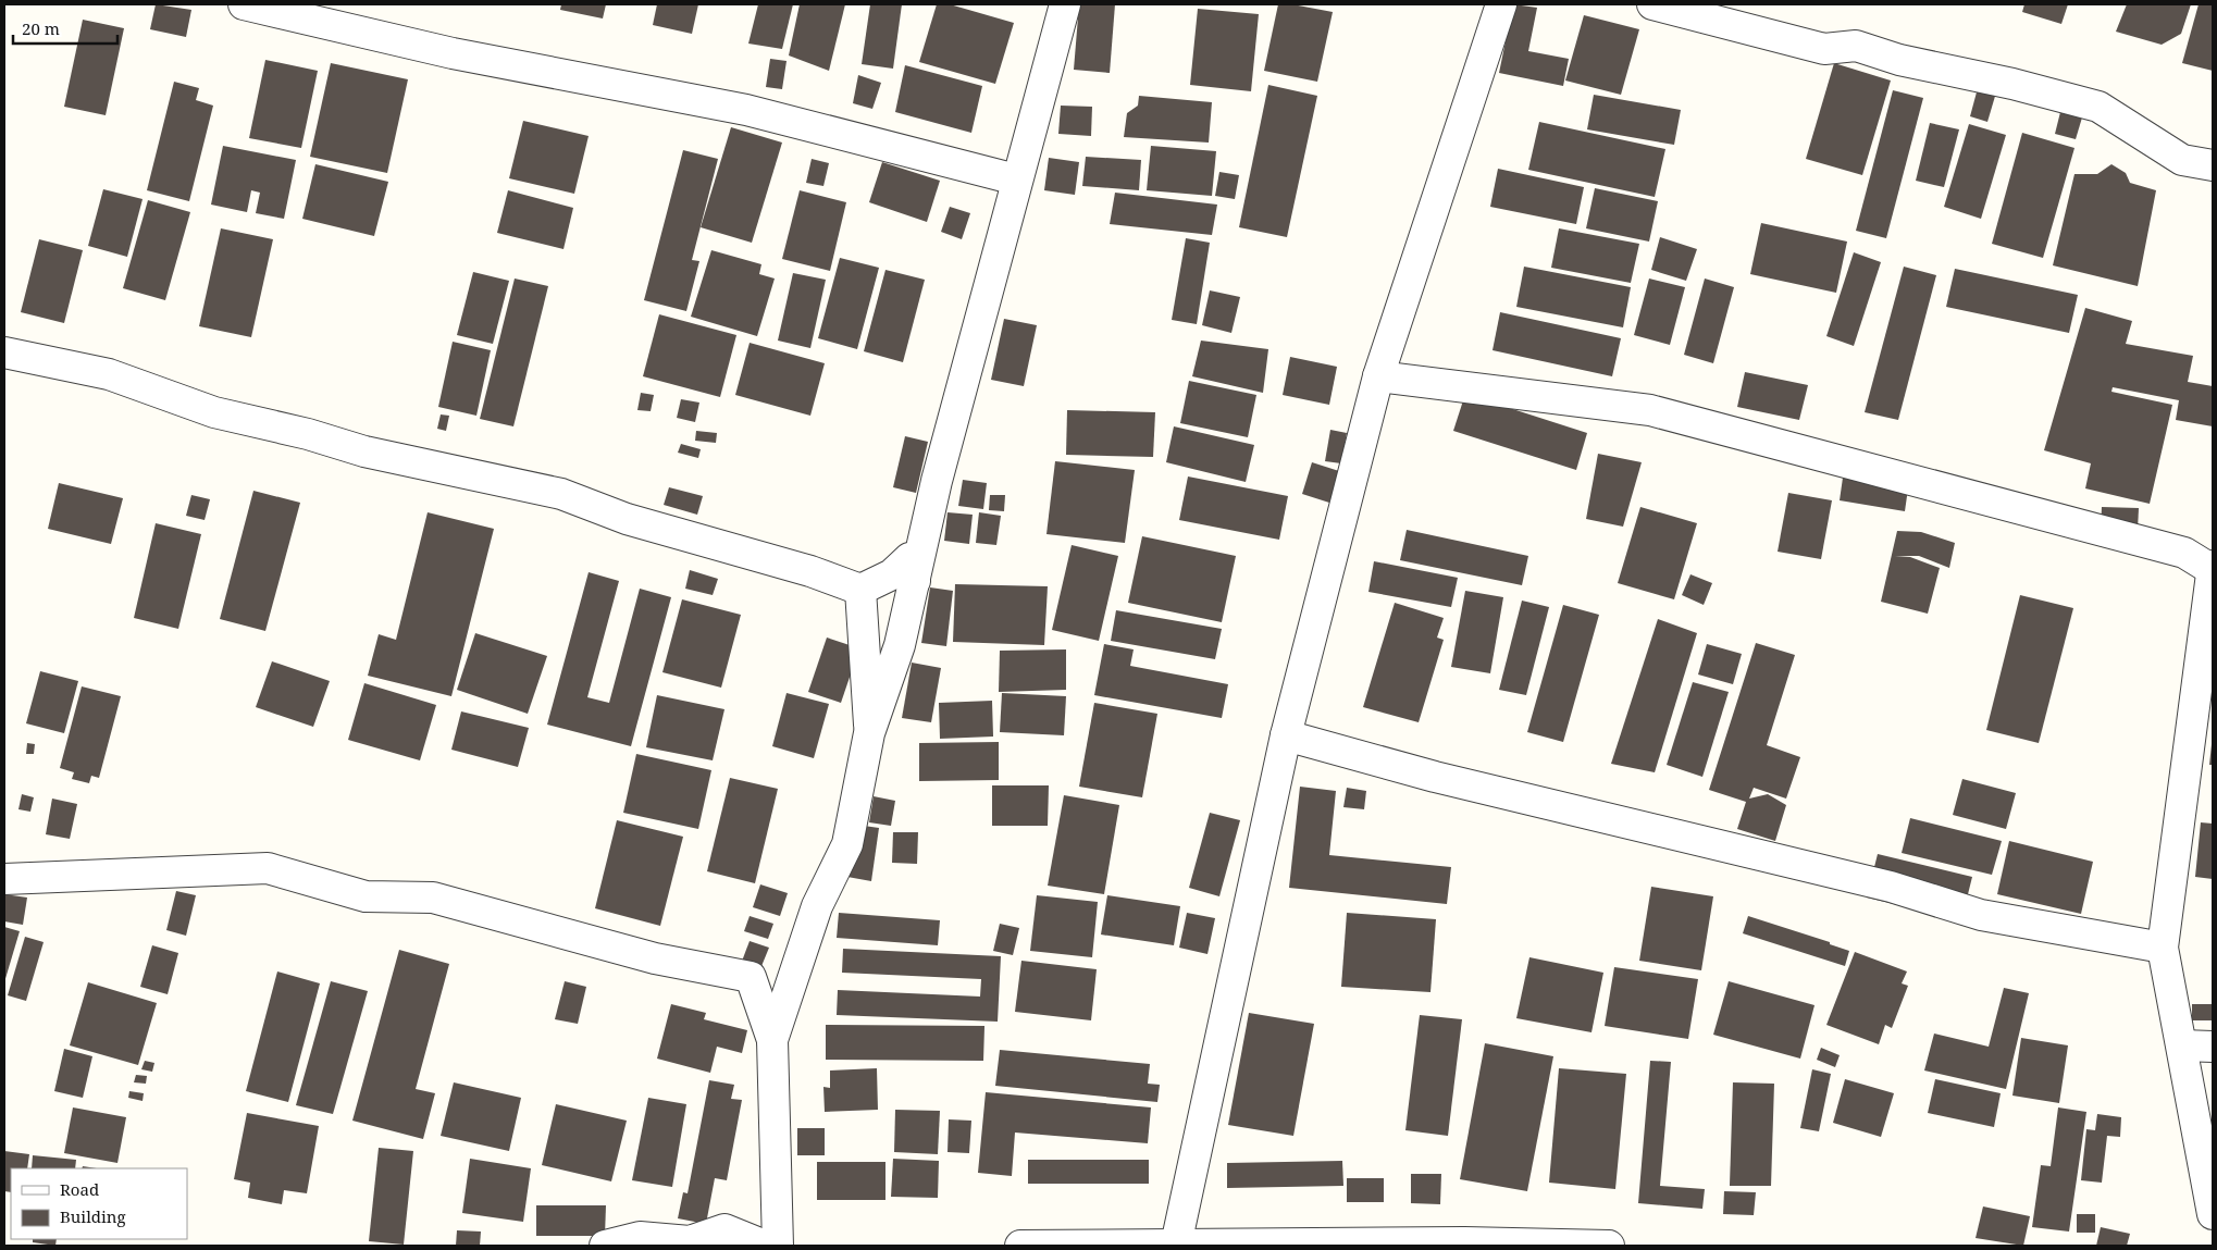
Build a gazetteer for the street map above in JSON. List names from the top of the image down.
{
  "legend": ["Road", "Building"],
  "scale_bar": "20 m"
}
